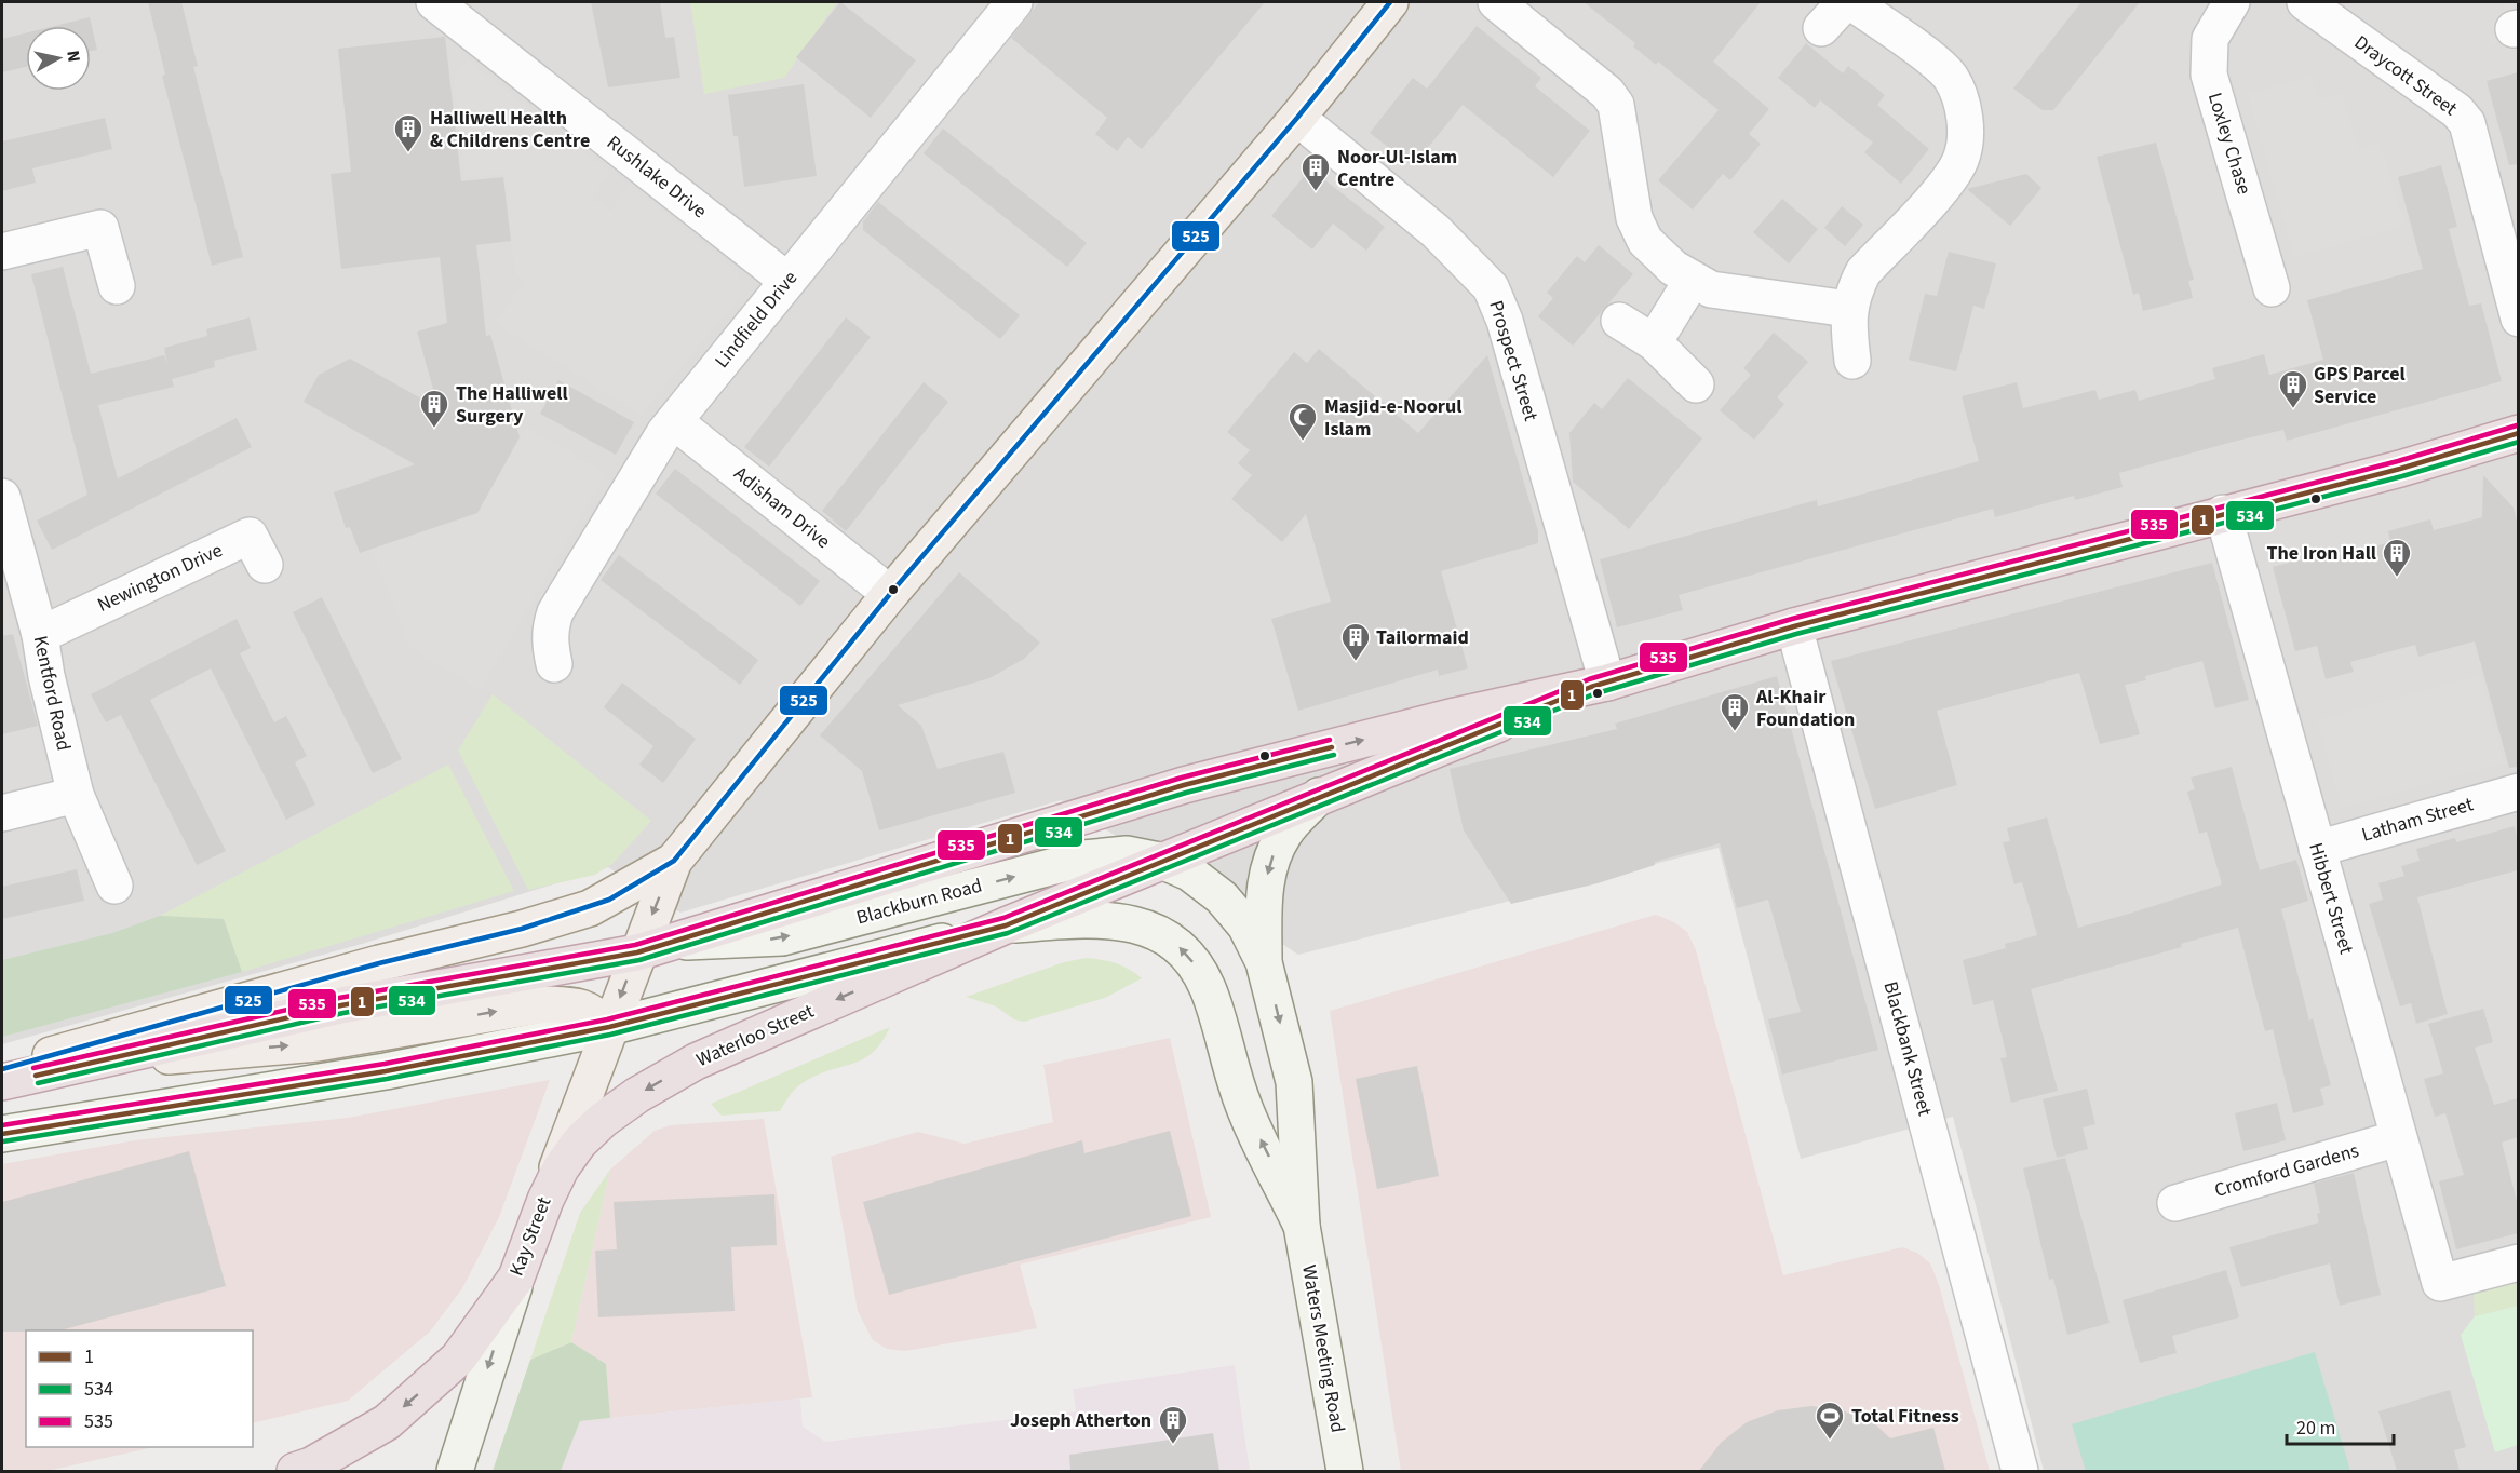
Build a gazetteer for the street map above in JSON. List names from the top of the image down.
{
  "streets": {
    "highway": ["Blackburn Road", "Waterloo Street", "Kay Street"],
    "street": [
      "Draycott Street",
      "Loxley Chase",
      "Rushlake Drive",
      "Lindfield Drive",
      "Prospect Street",
      "Adisham Drive",
      "Newington Drive",
      "Kentford Road",
      "Latham Street",
      "Hibbert Street",
      "Blackbank Street",
      "Cromford Gardens",
      "Waters Meeting Road"
    ]
  },
  "crossings": [
    ["Rushlake Drive", "Lindfield Drive"],
    ["Lindfield Drive", "Adisham Drive"],
    ["Prospect Street", "Blackburn Road"],
    ["Newington Drive", "Kentford Road"],
    ["Latham Street", "Hibbert Street"],
    ["Hibbert Street", "Blackburn Road"],
    ["Hibbert Street", "Cromford Gardens"],
    ["Blackburn Road", "Waterloo Street"],
    ["Blackburn Road", "Blackbank Street"],
    ["Blackburn Road", "Kay Street"],
    ["Blackburn Road", "Waters Meeting Road"],
    ["Waterloo Street", "Kay Street"],
    ["Waterloo Street", "Waters Meeting Road"]
  ],
  "one_way": ["Waterloo Street", "Kay Street"],
  "places": {
    "building": [
      "Halliwell Health & Childrens Centre",
      "Noor-Ul-Islam Centre",
      "GPS Parcel Service",
      "The Halliwell Surgery",
      "The Iron Hall",
      "Tailormaid",
      "Al-Khair Foundation",
      "Joseph Atherton"
    ],
    "mosque": ["Masjid-e-Noorul Islam"],
    "sports": ["Total Fitness"]
  },
  "lines": [
    "transit line 525",
    "transit line 535",
    "transit line 1",
    "transit line 534"
  ],
  "legend": ["1", "534", "535"],
  "scale_bar": "20 m",
  "north": "right"
}
